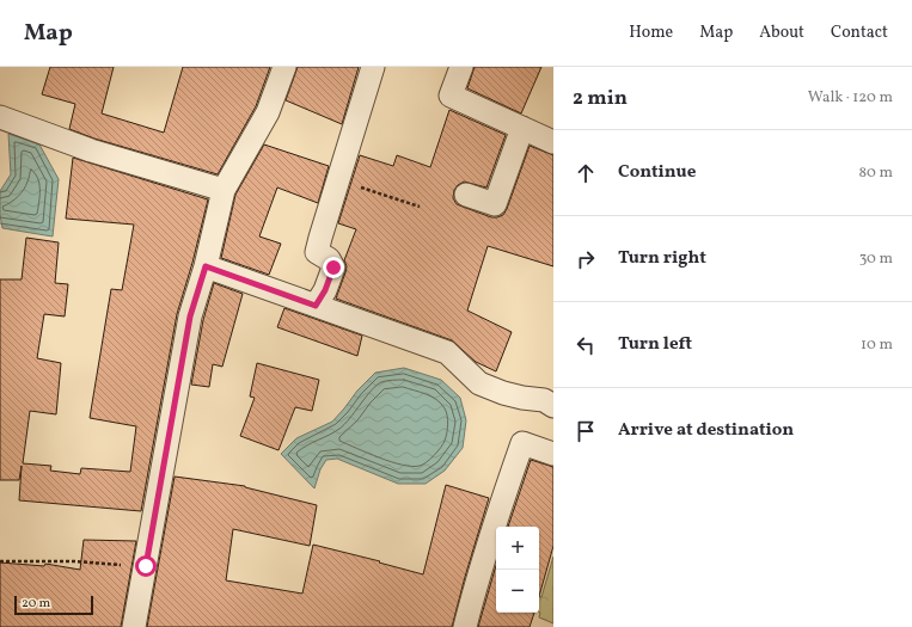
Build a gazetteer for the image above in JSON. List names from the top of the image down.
{
  "scale_bar": "20 m",
  "page": {
    "header": "Map",
    "nav": [
      "Home",
      "Map",
      "About",
      "Contact"
    ],
    "heading": ["2 min", "Walk · 120 m"],
    "list": [
      ["Continue", "80 m"],
      ["Turn right", "30 m"],
      ["Turn left", "10 m"],
      "Arrive at destination"
    ],
    "map_buttons": ["+", "−"],
    "scale": "20 m"
  }
}
